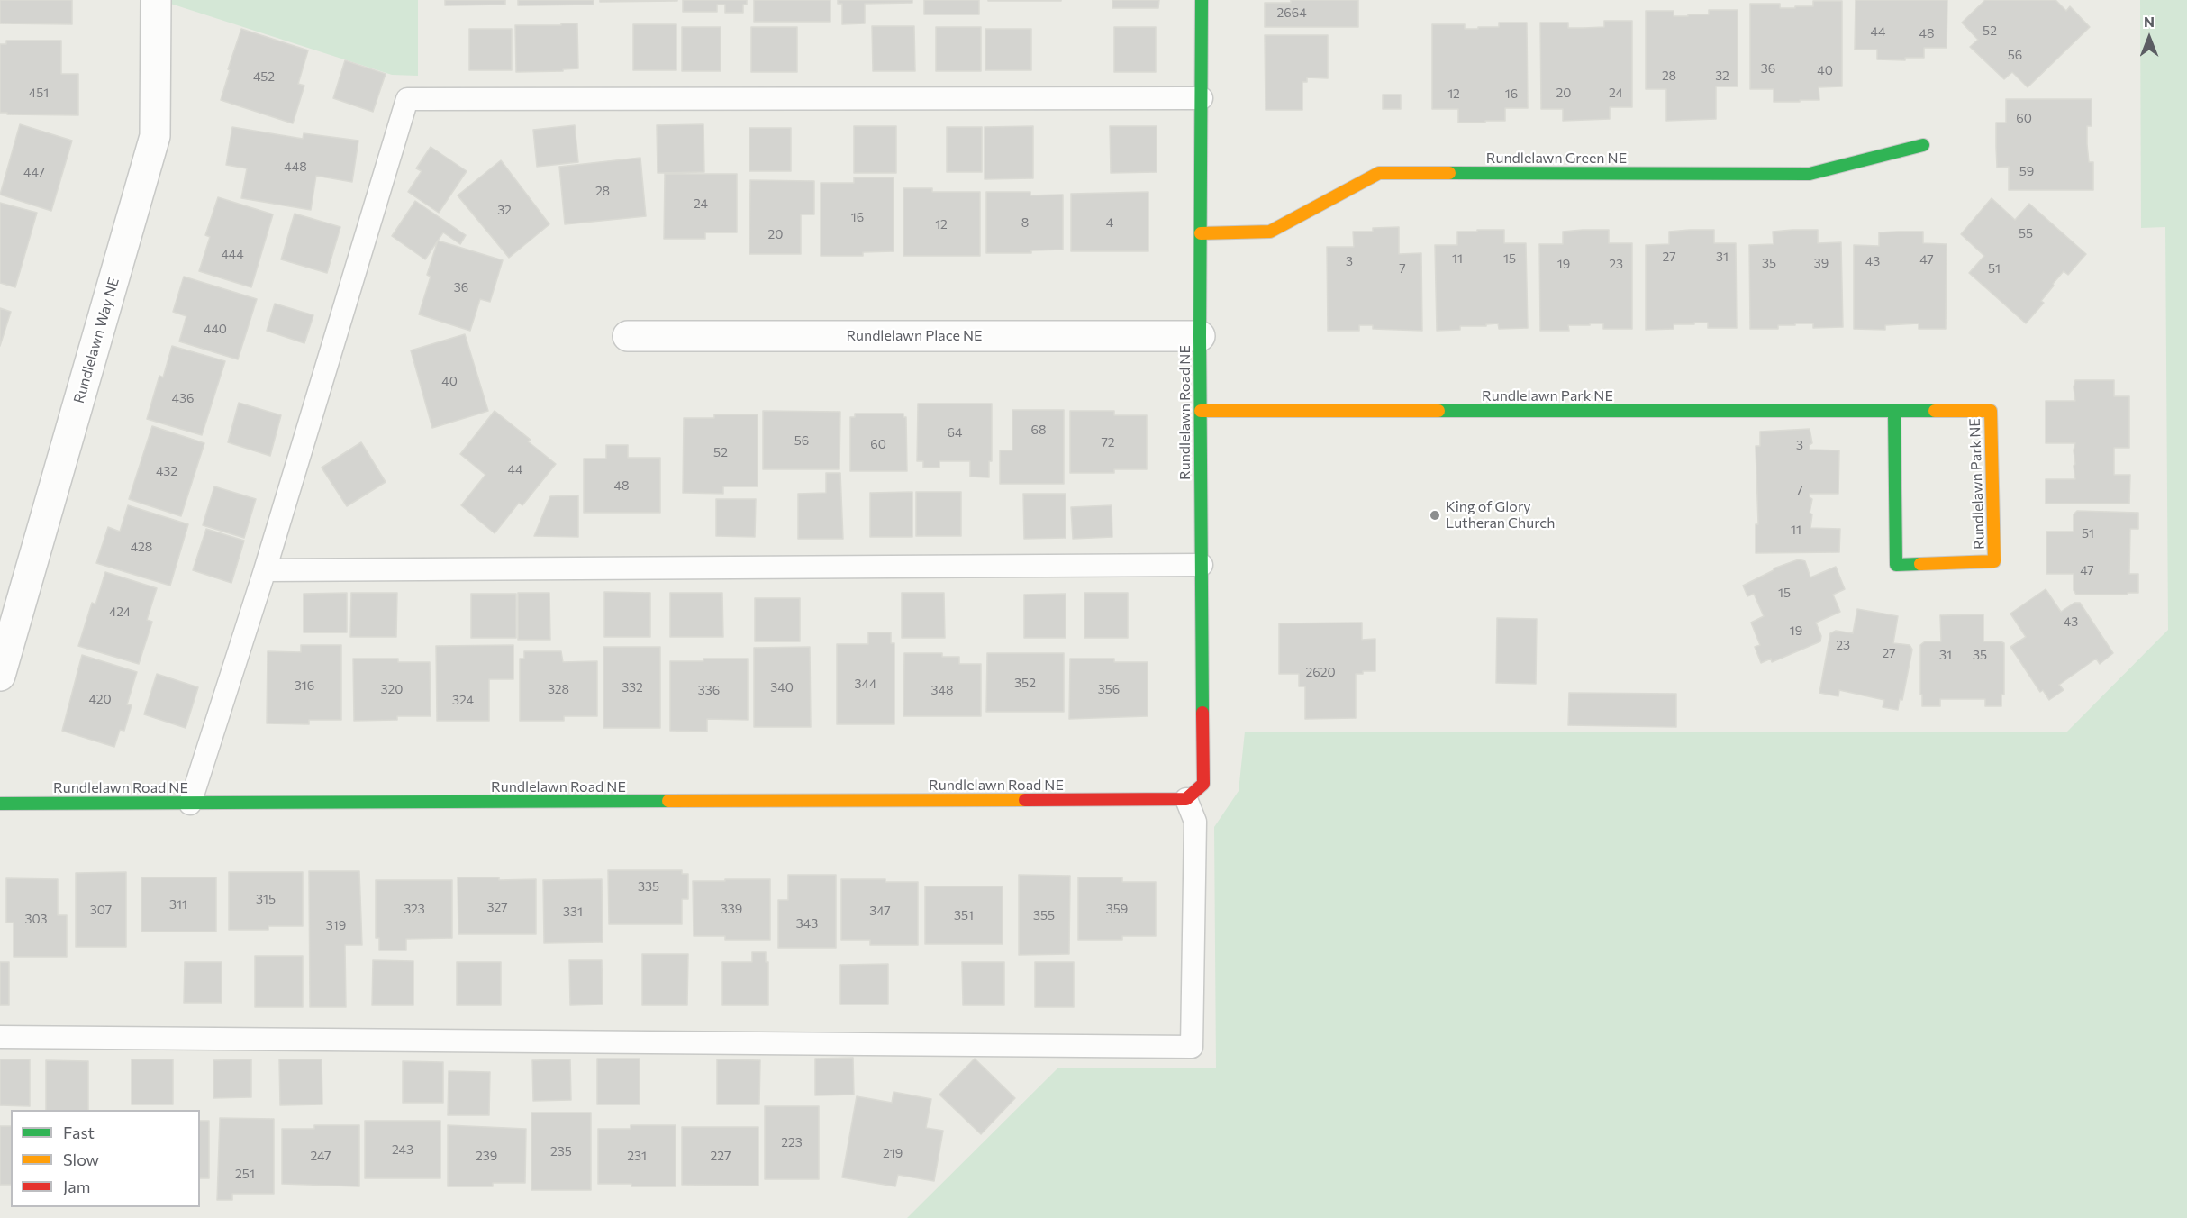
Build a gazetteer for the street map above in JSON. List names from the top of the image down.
{
  "streets": {
    "street": [
      "Rundlelawn Green NE",
      "Rundlelawn Place NE",
      "Rundlelawn Way NE",
      "Rundlelawn Park NE",
      "Rundlelawn Road NE"
    ]
  },
  "crossings": [
    ["Rundlelawn Green NE", "Rundlelawn Road NE"],
    ["Rundlelawn Place NE", "Rundlelawn Road NE"],
    ["Rundlelawn Park NE", "Rundlelawn Road NE"]
  ],
  "places": ["King of Glory Lutheran Church"],
  "house_numbers": [
    "2664",
    "52",
    "44",
    "48",
    "56",
    "36",
    "40",
    "28",
    "32",
    "452",
    "451",
    "20",
    "24",
    "12",
    "16",
    "60",
    "448",
    "59",
    "447",
    "28",
    "24",
    "32",
    "16",
    "8",
    "4",
    "12",
    "55",
    "20",
    "444",
    "27",
    "31",
    "11",
    "15",
    "47",
    "3",
    "43",
    "35",
    "39",
    "19",
    "23",
    "7",
    "51",
    "36",
    "440",
    "40",
    "436",
    "68",
    "64",
    "56",
    "72",
    "60",
    "3",
    "52",
    "44",
    "432",
    "48",
    "7",
    "11",
    "51",
    "428",
    "47",
    "15",
    "424",
    "43",
    "19",
    "23",
    "27",
    "31",
    "35",
    "2620",
    "352",
    "344",
    "316",
    "332",
    "340",
    "320",
    "328",
    "356",
    "336",
    "348",
    "420",
    "324",
    "335",
    "315",
    "311",
    "327",
    "323",
    "339",
    "359",
    "307",
    "347",
    "331",
    "351",
    "355",
    "303",
    "343",
    "319",
    "223",
    "243",
    "235",
    "219",
    "247",
    "239",
    "231",
    "227",
    "251"
  ],
  "legend": ["Fast", "Slow", "Jam"],
  "north": "top"
}
